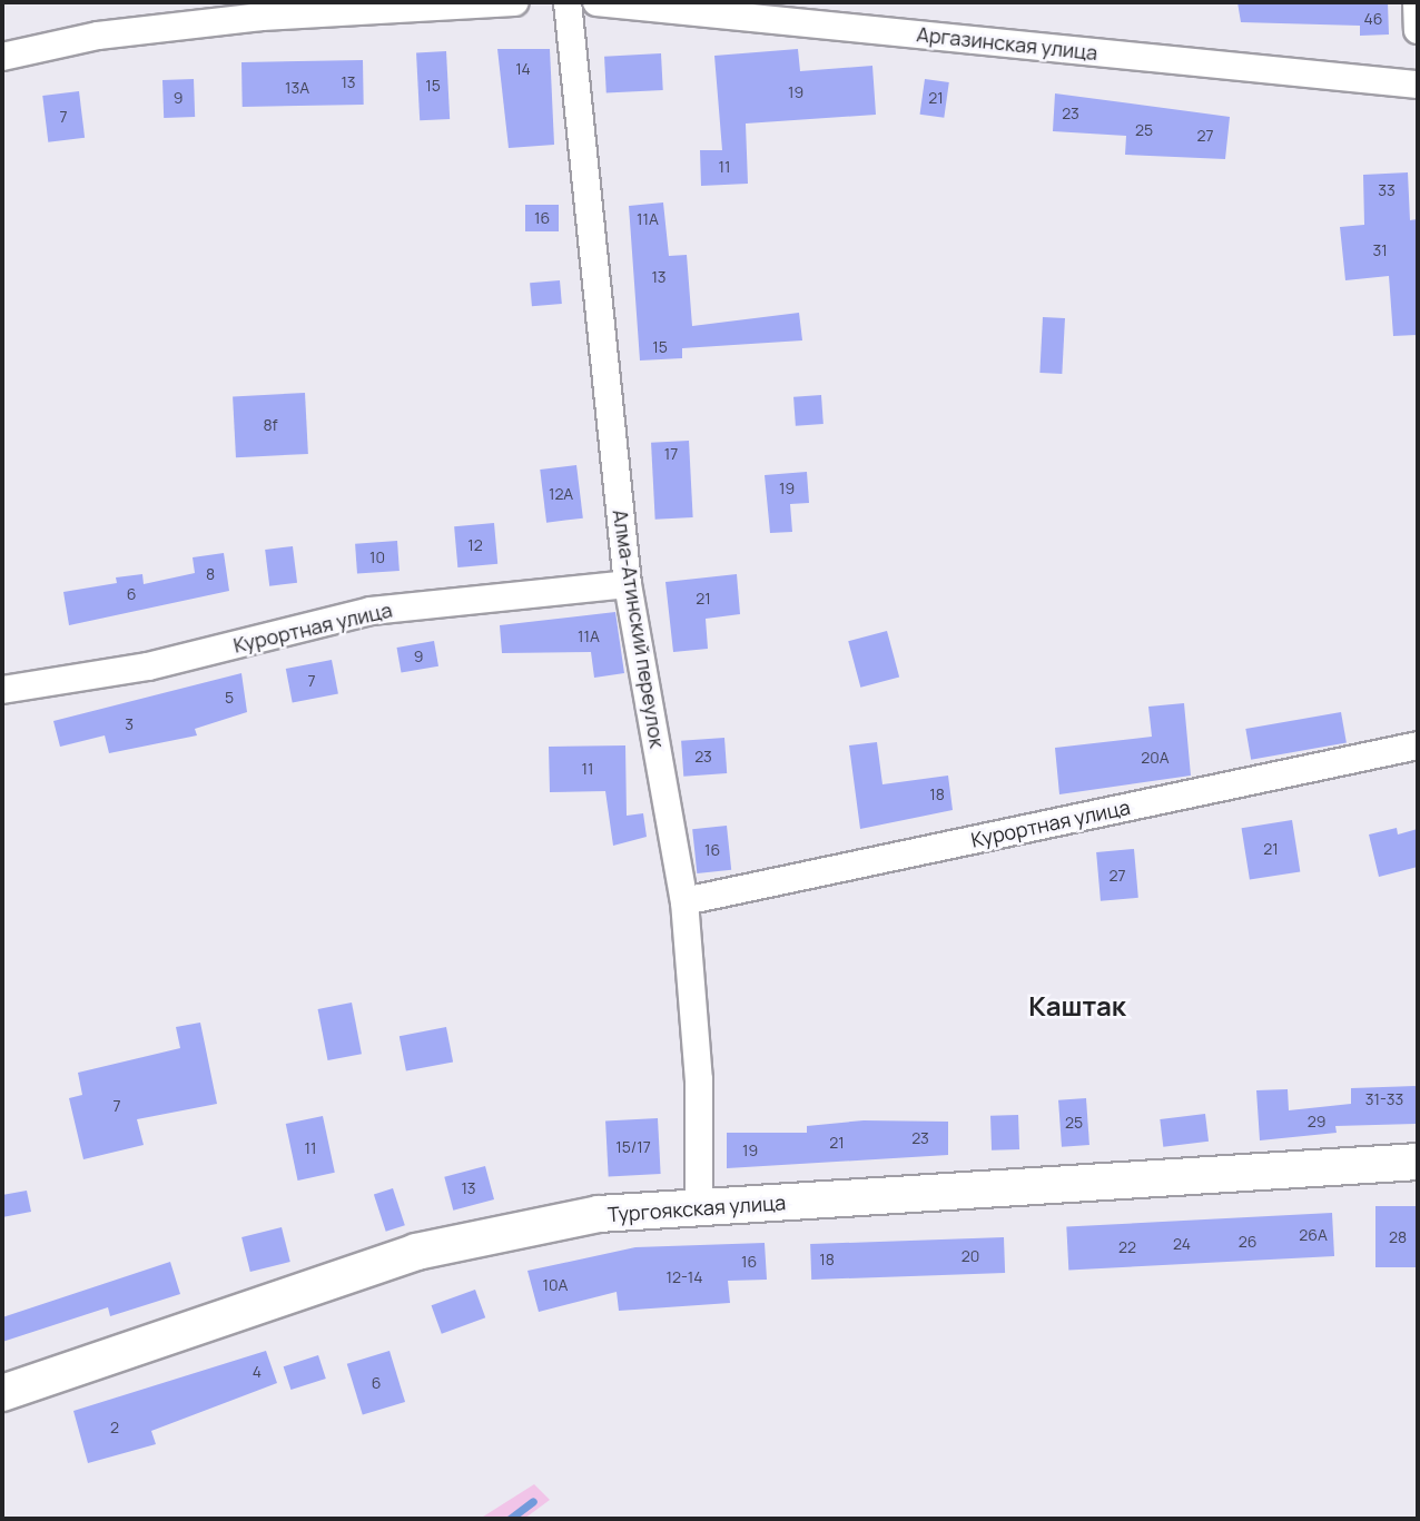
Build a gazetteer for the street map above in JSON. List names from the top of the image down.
{
  "streets": {
    "main road": ["Тургоякская улица"],
    "street": ["Аргазинская улица", "Курортная улица", "Алма-Атинский переулок"]
  },
  "crossings": [
    ["Курортная улица", "Алма-Атинский переулок"],
    ["Алма-Атинский переулок", "Тургоякская улица"]
  ],
  "districts": ["Каштак"],
  "house_numbers": [
    "46",
    "14",
    "13",
    "15",
    "13А",
    "19",
    "9",
    "21",
    "23",
    "7",
    "25",
    "27",
    "11",
    "33",
    "16",
    "11А",
    "31",
    "13",
    "15",
    "8f",
    "17",
    "19",
    "12А",
    "12",
    "10",
    "8",
    "6",
    "21",
    "11А",
    "9",
    "7",
    "5",
    "3",
    "23",
    "20А",
    "11",
    "18",
    "21",
    "16",
    "27",
    "31-33",
    "7",
    "29",
    "25",
    "23",
    "21",
    "15/17",
    "11",
    "19",
    "13",
    "26А",
    "28",
    "26",
    "24",
    "22",
    "20",
    "18",
    "16",
    "12-14",
    "10А",
    "4",
    "6",
    "2"
  ]
}
